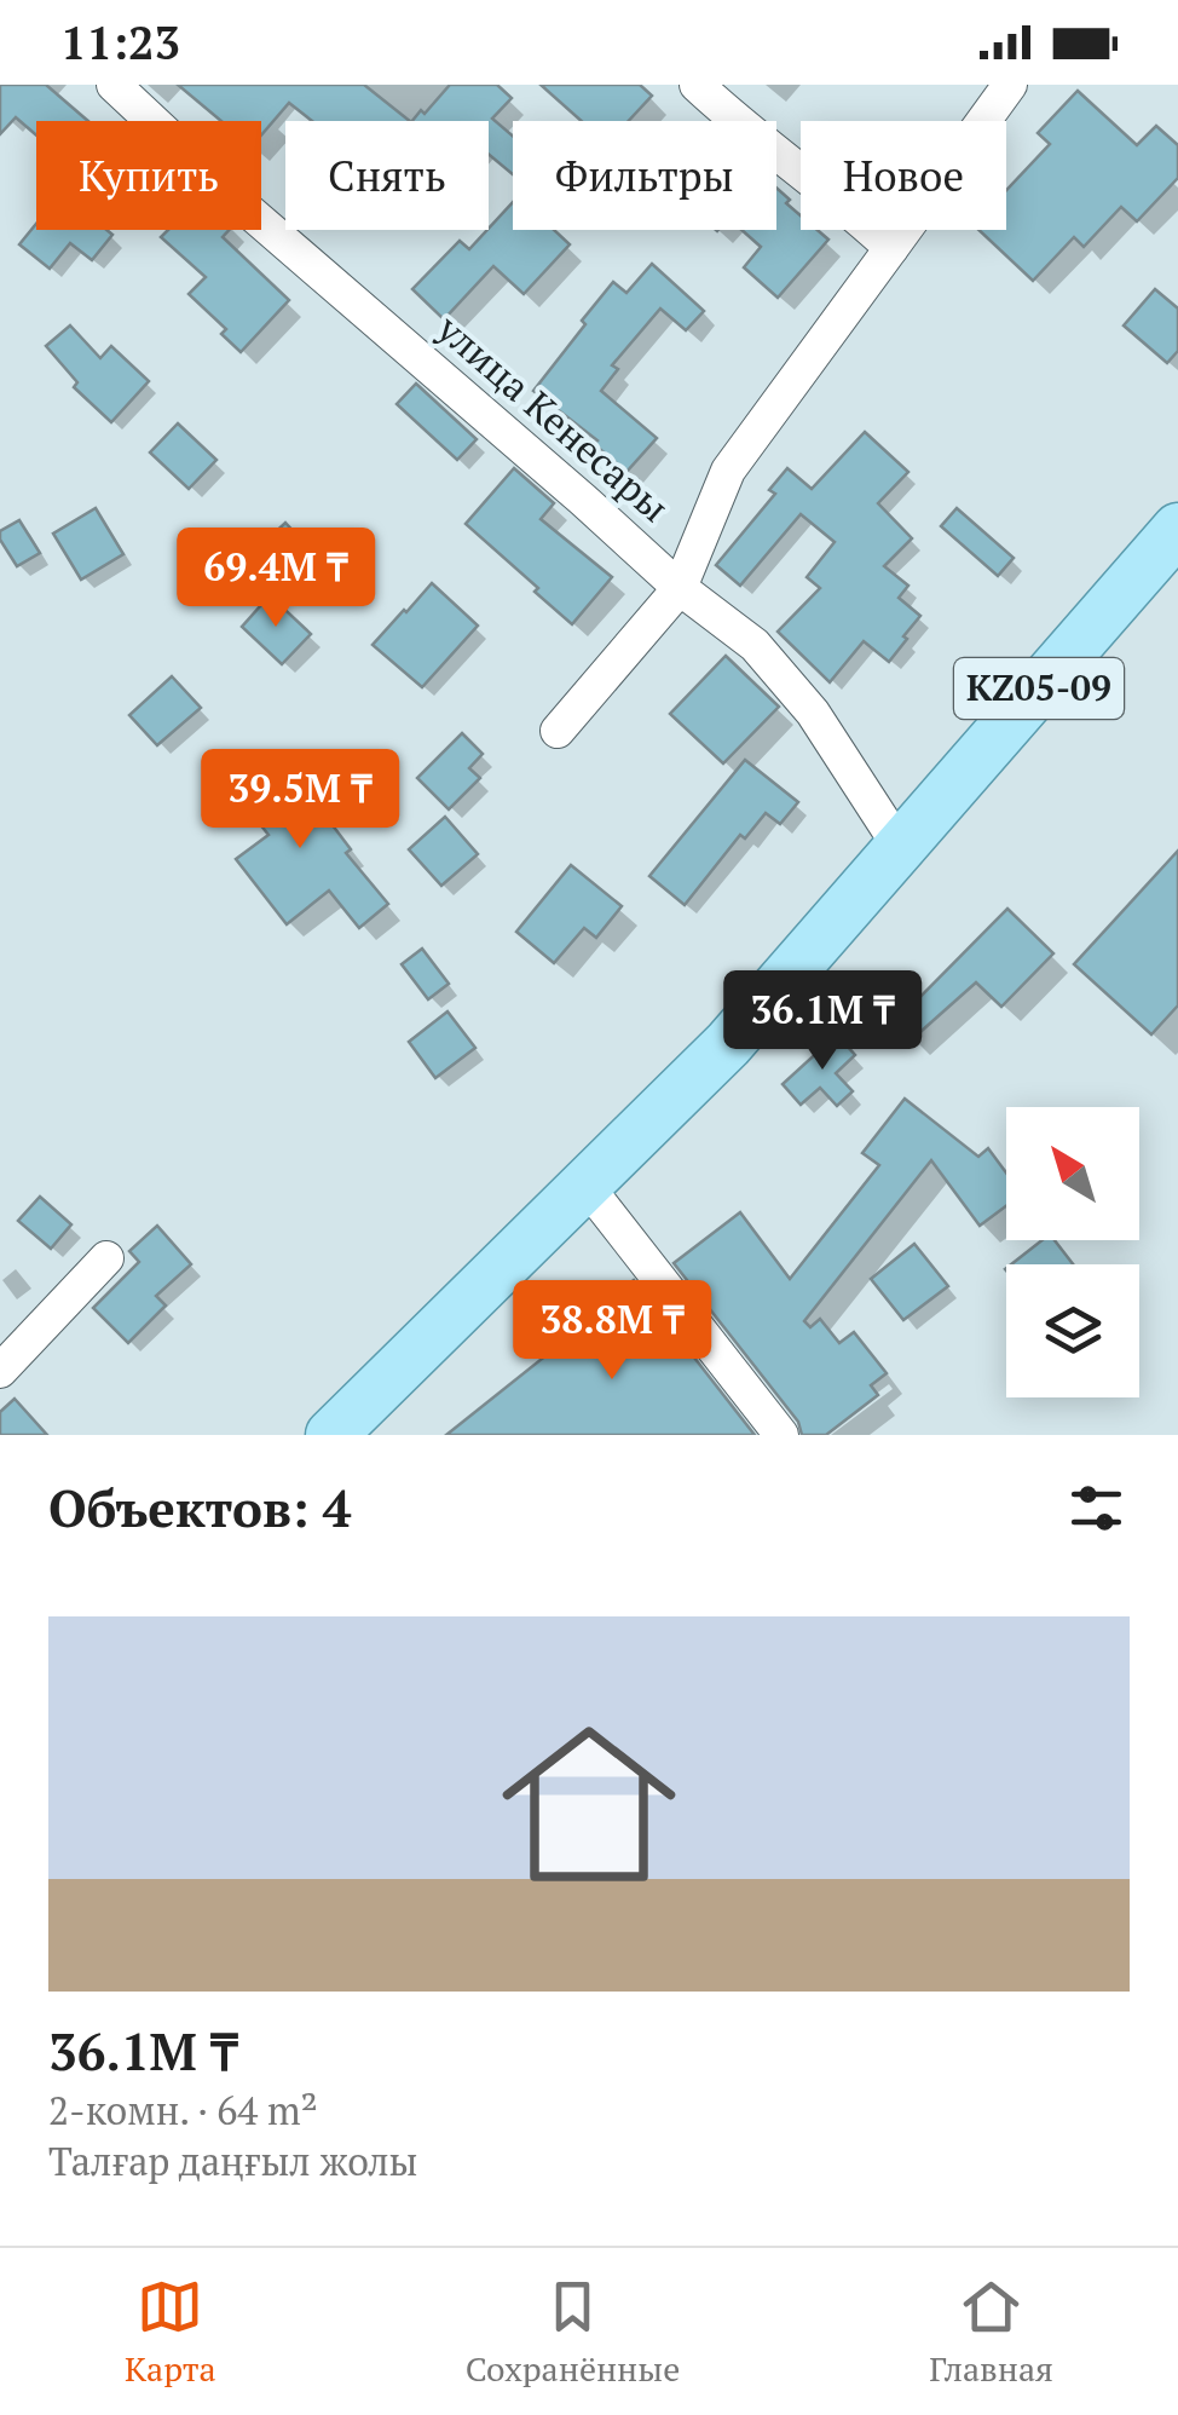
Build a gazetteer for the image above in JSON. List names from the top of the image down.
{
  "streets": {
    "main road": ["KZ05-09"],
    "street": ["улица Кенесары"]
  },
  "crossings": [
    ["улица Кенесары", "KZ05-09"]
  ],
  "north": "top left",
  "page": {
    "status": "11:23",
    "chip": [
      "Купить",
      "Снять",
      "Фильтры",
      "Новое"
    ],
    "price": [
      "69.4M ₸",
      "39.5M ₸",
      "36.1M ₸",
      "38.8M ₸"
    ],
    "heading": "Объектов: 4",
    "list": [
      {
        "name": "36.1M ₸",
        "note": "2-комн. · 64 m² · Талғар даңғыл жолы"
      }
    ],
    "tabs": ["Карта", "Сохранённые", "Главная"]
  }
}
